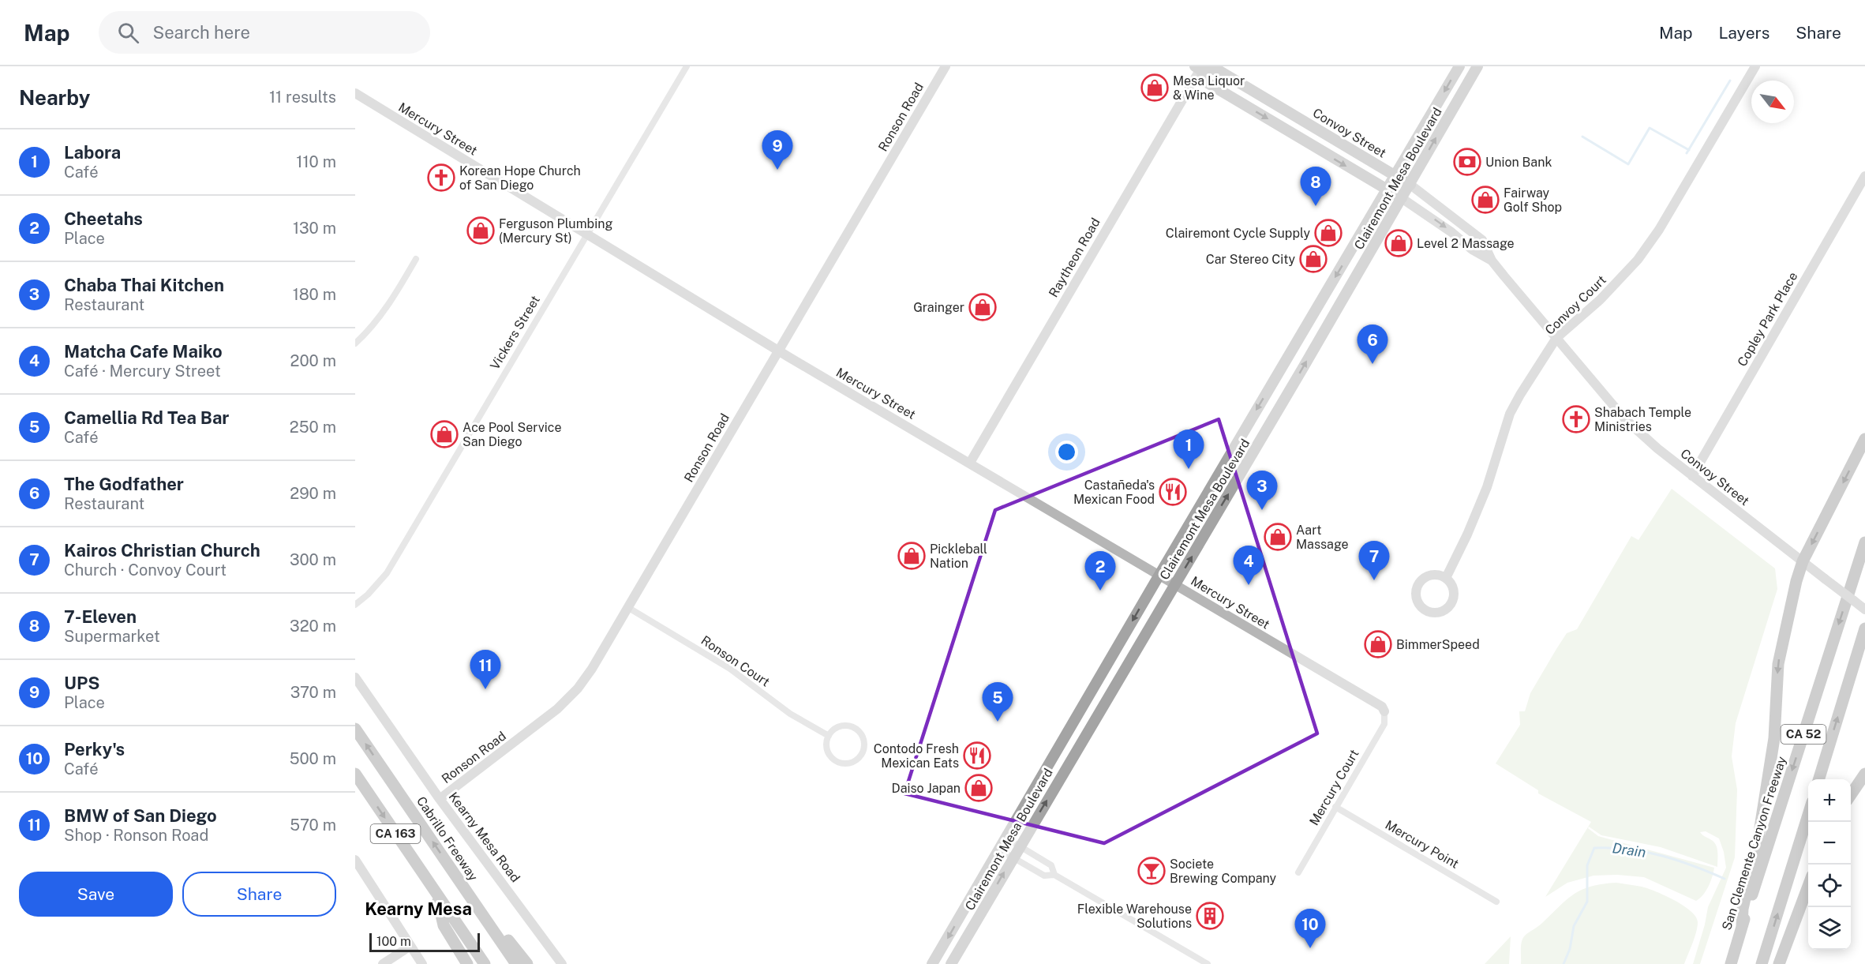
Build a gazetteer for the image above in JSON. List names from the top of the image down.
{
  "streets": {
    "highway": [
      "CA 52",
      "CA 163",
      "Cabrillo Freeway",
      "San Clemente Canyon Freeway"
    ],
    "main road": ["Convoy Street", "Clairemont Mesa Boulevard"],
    "street": [
      "Ronson Road",
      "Mercury Street",
      "Raytheon Road",
      "Convoy Court",
      "Copley Park Place",
      "Vickers Street",
      "Ronson Court",
      "Mercury Court",
      "Kearny Mesa Road",
      "Mercury Point"
    ]
  },
  "crossings": [
    ["Ronson Road", "Mercury Street"],
    ["Ronson Road", "Ronson Court"],
    ["Ronson Road", "Kearny Mesa Road"],
    ["Mercury Street", "Clairemont Mesa Boulevard"],
    ["Mercury Street", "Raytheon Road"],
    ["Mercury Street", "Vickers Street"],
    ["Mercury Street", "Mercury Court"],
    ["Convoy Street", "Clairemont Mesa Boulevard"],
    ["Convoy Street", "Raytheon Road"],
    ["Convoy Street", "Convoy Court"],
    ["Convoy Street", "Copley Park Place"],
    ["Mercury Court", "Mercury Point"]
  ],
  "districts": ["Kearny Mesa"],
  "water": ["Drain"],
  "places": {
    "shop": [
      "Mesa Liquor & Wine",
      "Fairway Golf Shop",
      "Ferguson Plumbing (Mercury St)",
      "Clairemont Cycle Supply",
      "Level 2 Massage",
      "Car Stereo City",
      "Grainger",
      "Ace Pool Service San Diego",
      "Aart Massage",
      "Pickleball Nation",
      "BimmerSpeed",
      "Daiso Japan"
    ],
    "bank": ["Union Bank"],
    "church": ["Korean Hope Church of San Diego", "Shabach Temple Ministries"],
    "restaurant": ["Castañeda's Mexican Food", "Contodo Fresh Mexican Eats"],
    "bar": ["Societe Brewing Company"],
    "building": ["Flexible Warehouse Solutions"]
  },
  "scale_bar": "100 m",
  "north": "bottom right",
  "page": {
    "header": "Map",
    "search": "Search here",
    "nav": ["Map", "Layers", "Share"],
    "heading": ["Nearby", "11 results"],
    "list": [
      {
        "mark": "1",
        "name": "Labora",
        "note": "Café",
        "value": "110 m"
      },
      {
        "mark": "2",
        "name": "Cheetahs",
        "note": "Place",
        "value": "130 m"
      },
      {
        "mark": "3",
        "name": "Chaba Thai Kitchen",
        "note": "Restaurant",
        "value": "180 m"
      },
      {
        "mark": "4",
        "name": "Matcha Cafe Maiko",
        "note": "Café · Mercury Street",
        "value": "200 m"
      },
      {
        "mark": "5",
        "name": "Camellia Rd Tea Bar",
        "note": "Café",
        "value": "250 m"
      },
      {
        "mark": "6",
        "name": "The Godfather",
        "note": "Restaurant",
        "value": "290 m"
      },
      {
        "mark": "7",
        "name": "Kairos Christian Church",
        "note": "Church · Convoy Court",
        "value": "300 m"
      },
      {
        "mark": "8",
        "name": "7-Eleven",
        "note": "Supermarket",
        "value": "320 m"
      },
      {
        "mark": "9",
        "name": "UPS",
        "note": "Place",
        "value": "370 m"
      },
      {
        "mark": "10",
        "name": "Perky's",
        "note": "Café",
        "value": "500 m"
      },
      {
        "mark": "11",
        "name": "BMW of San Diego",
        "note": "Shop · Ronson Road",
        "value": "570 m"
      }
    ],
    "pins": [
      "9",
      "8",
      "6",
      "1",
      "3",
      "7",
      "4",
      "2",
      "11",
      "5",
      "10"
    ],
    "map_buttons": ["+", "−"],
    "buttons": ["Save", "Share"],
    "scale": "100 m"
  }
}
